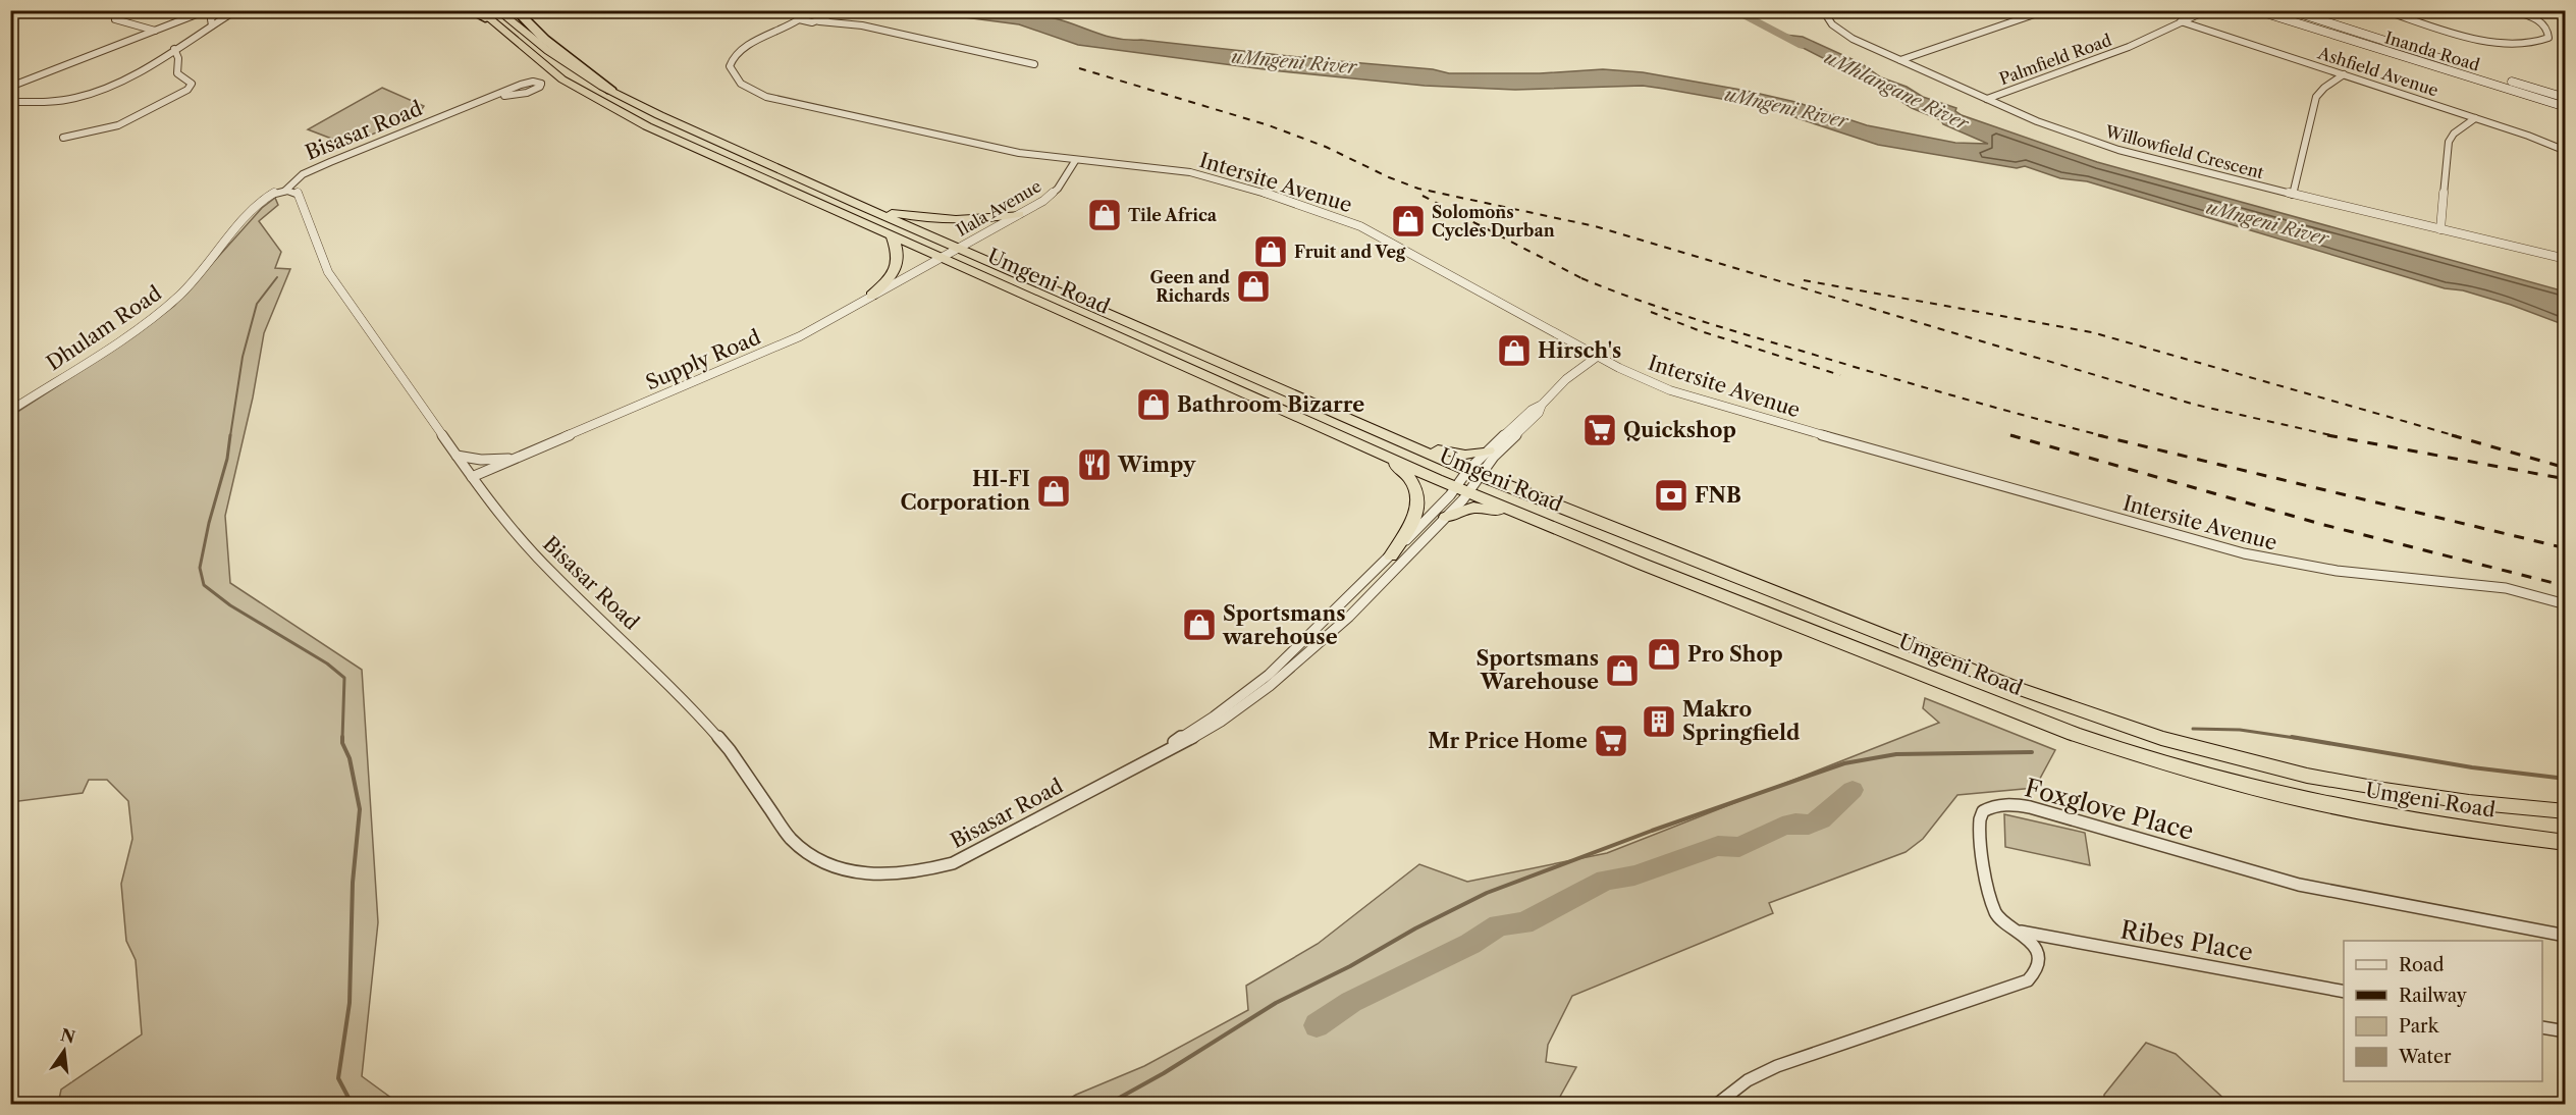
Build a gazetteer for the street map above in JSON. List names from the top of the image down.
{
  "streets": {
    "highway": ["Umgeni Road"],
    "main road": ["Inanda Road"],
    "street": [
      "Palmfield Road",
      "Ashfield Avenue",
      "Bisasar Road",
      "Willowfield Crescent",
      "Intersite Avenue",
      "Ilala Avenue",
      "Dhulam Road",
      "Supply Road",
      "Foxglove Place",
      "Ribes Place"
    ]
  },
  "crossings": [
    ["Palmfield Road", "Ashfield Avenue"],
    ["Palmfield Road", "Willowfield Crescent"],
    ["Bisasar Road", "Dhulam Road"],
    ["Bisasar Road", "Supply Road"],
    ["Intersite Avenue", "Ilala Avenue"],
    ["Ilala Avenue", "Umgeni Road"],
    ["Ilala Avenue", "Supply Road"],
    ["Umgeni Road", "Supply Road"],
    ["Foxglove Place", "Ribes Place"]
  ],
  "water": ["uMngeni River", "uMhlangane River"],
  "places": {
    "shop": [
      "Tile Africa",
      "Solomons Cycles Durban",
      "Fruit and Veg",
      "Geen and Richards",
      "Hirsch's",
      "Bathroom Bizarre",
      "HI-FI Corporation",
      "Sportsmans warehouse",
      "Pro Shop",
      "Sportsmans Warehouse"
    ],
    "supermarket": ["Quickshop", "Mr Price Home"],
    "restaurant": ["Wimpy"],
    "bank": ["FNB"],
    "building": ["Makro Springfield"]
  },
  "legend": [
    "Road",
    "Railway",
    "Park",
    "Water"
  ],
  "north": "top"
}
